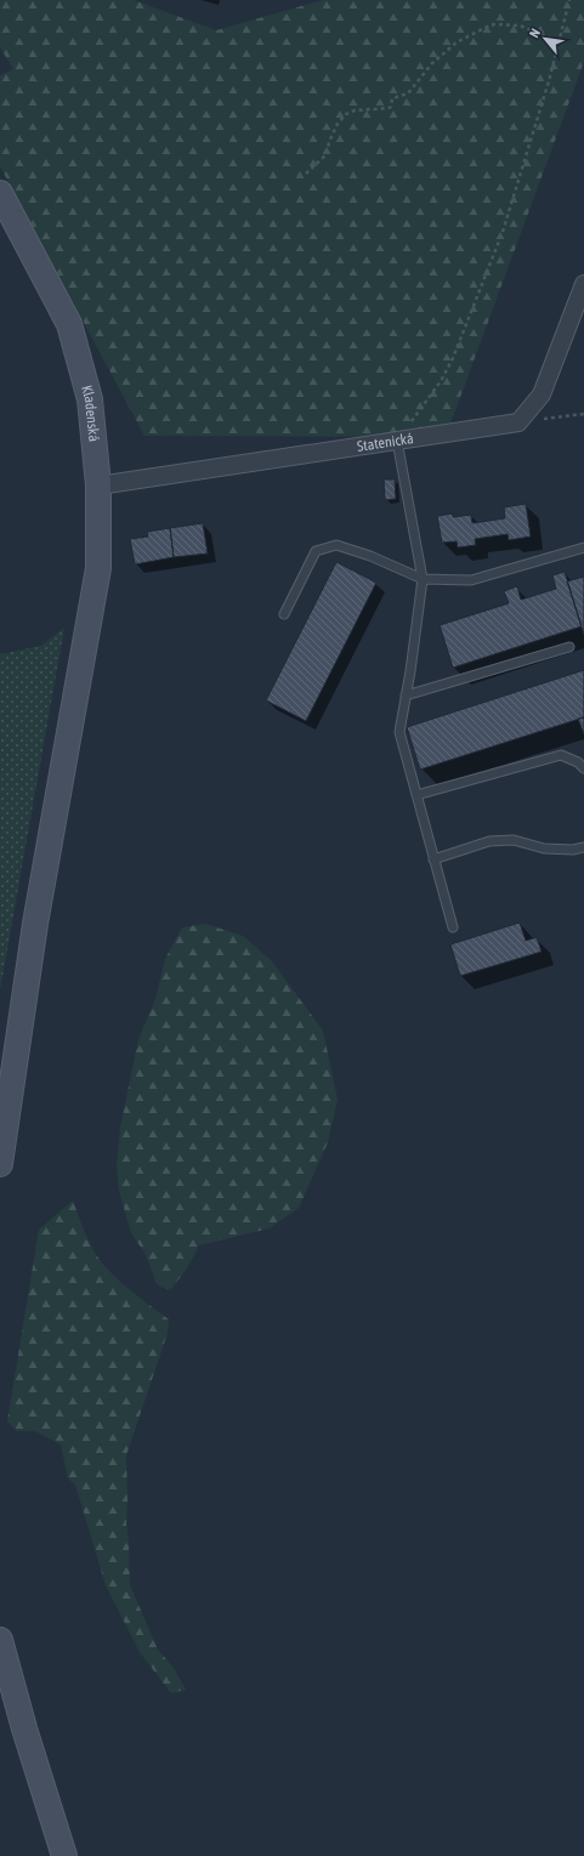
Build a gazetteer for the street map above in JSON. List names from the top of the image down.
{
  "streets": {
    "street": ["Kladenská", "Statenická"]
  },
  "crossings": [
    ["Kladenská", "Statenická"]
  ],
  "north": "top left"
}
